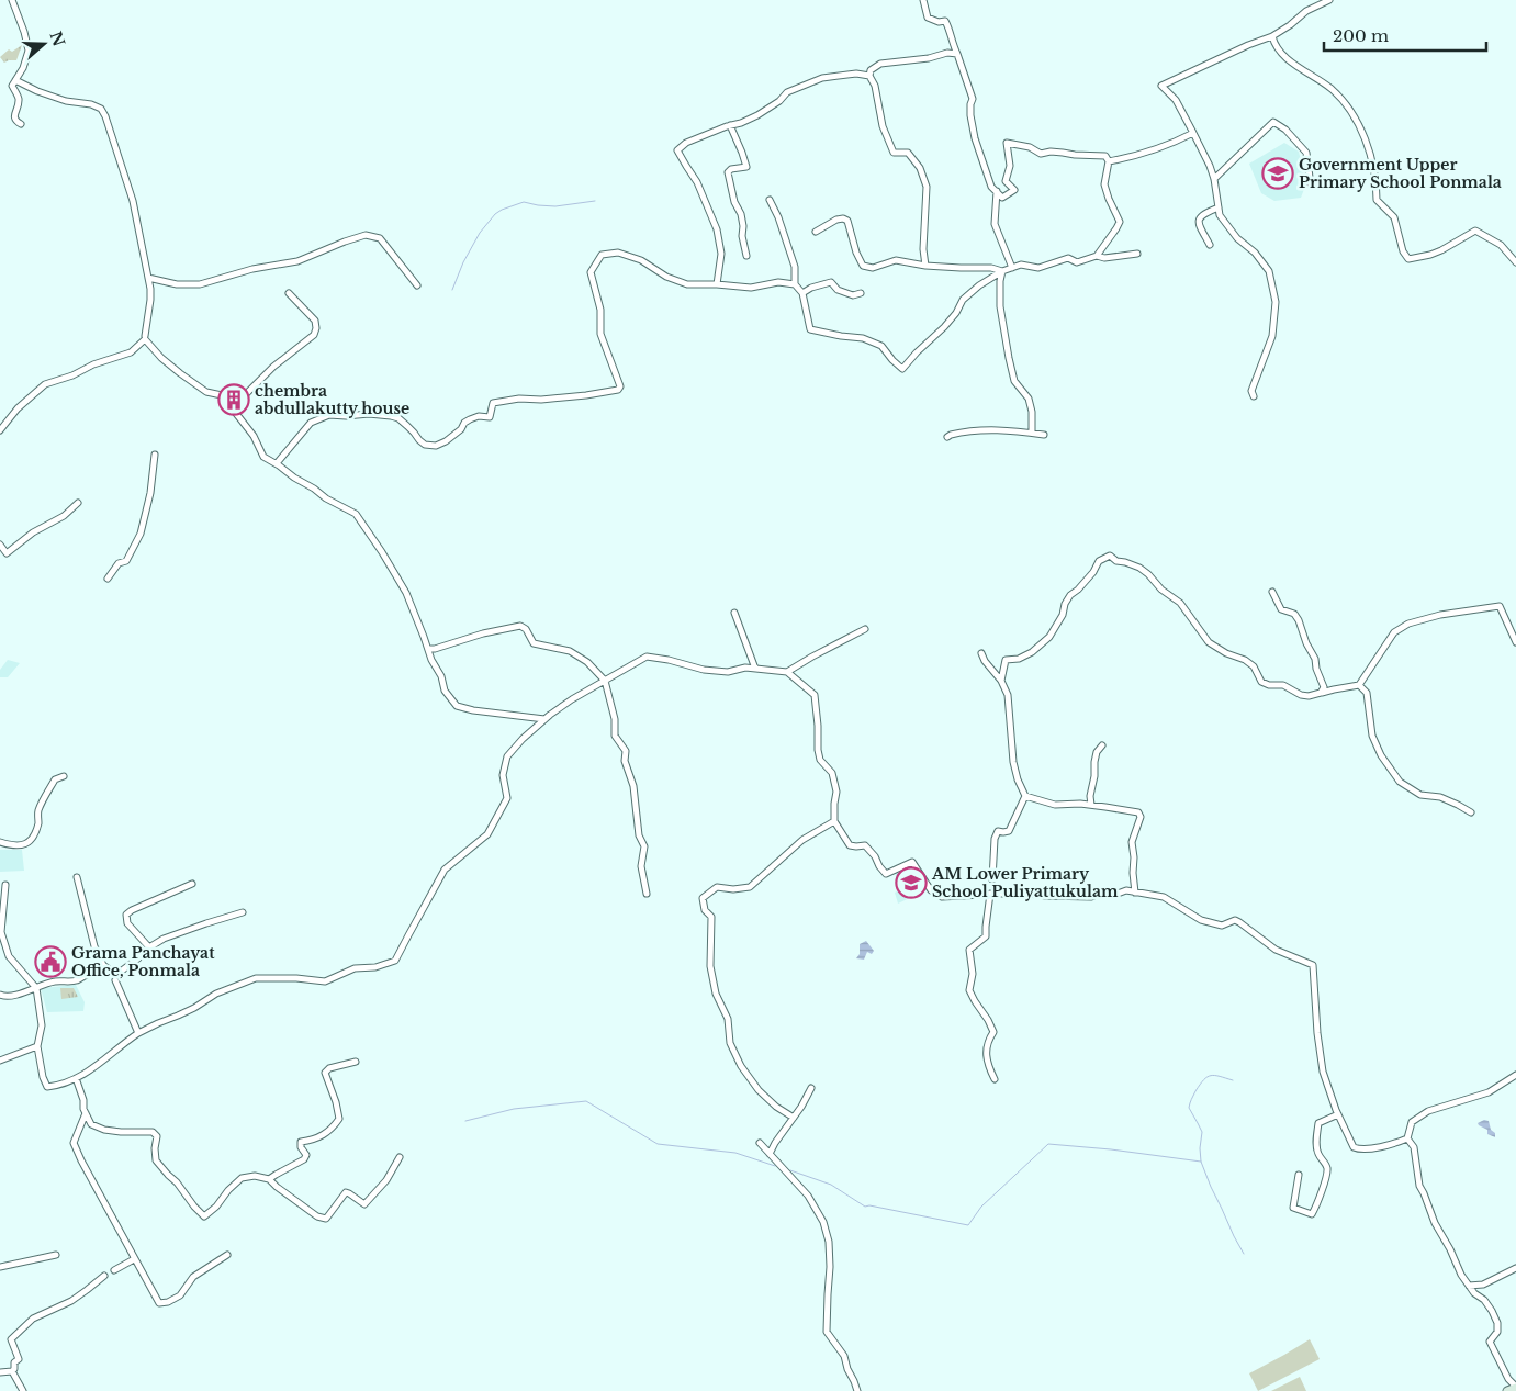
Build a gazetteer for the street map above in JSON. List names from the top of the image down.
{
  "places": {
    "school or university": ["Government Upper Primary School Ponmala", "AM Lower Primary School Puliyattukulam"],
    "building": ["chembra abdullakutty house"],
    "public building": ["Grama Panchayat Office, Ponmala"]
  },
  "scale_bar": "200 m",
  "north": "right"
}
